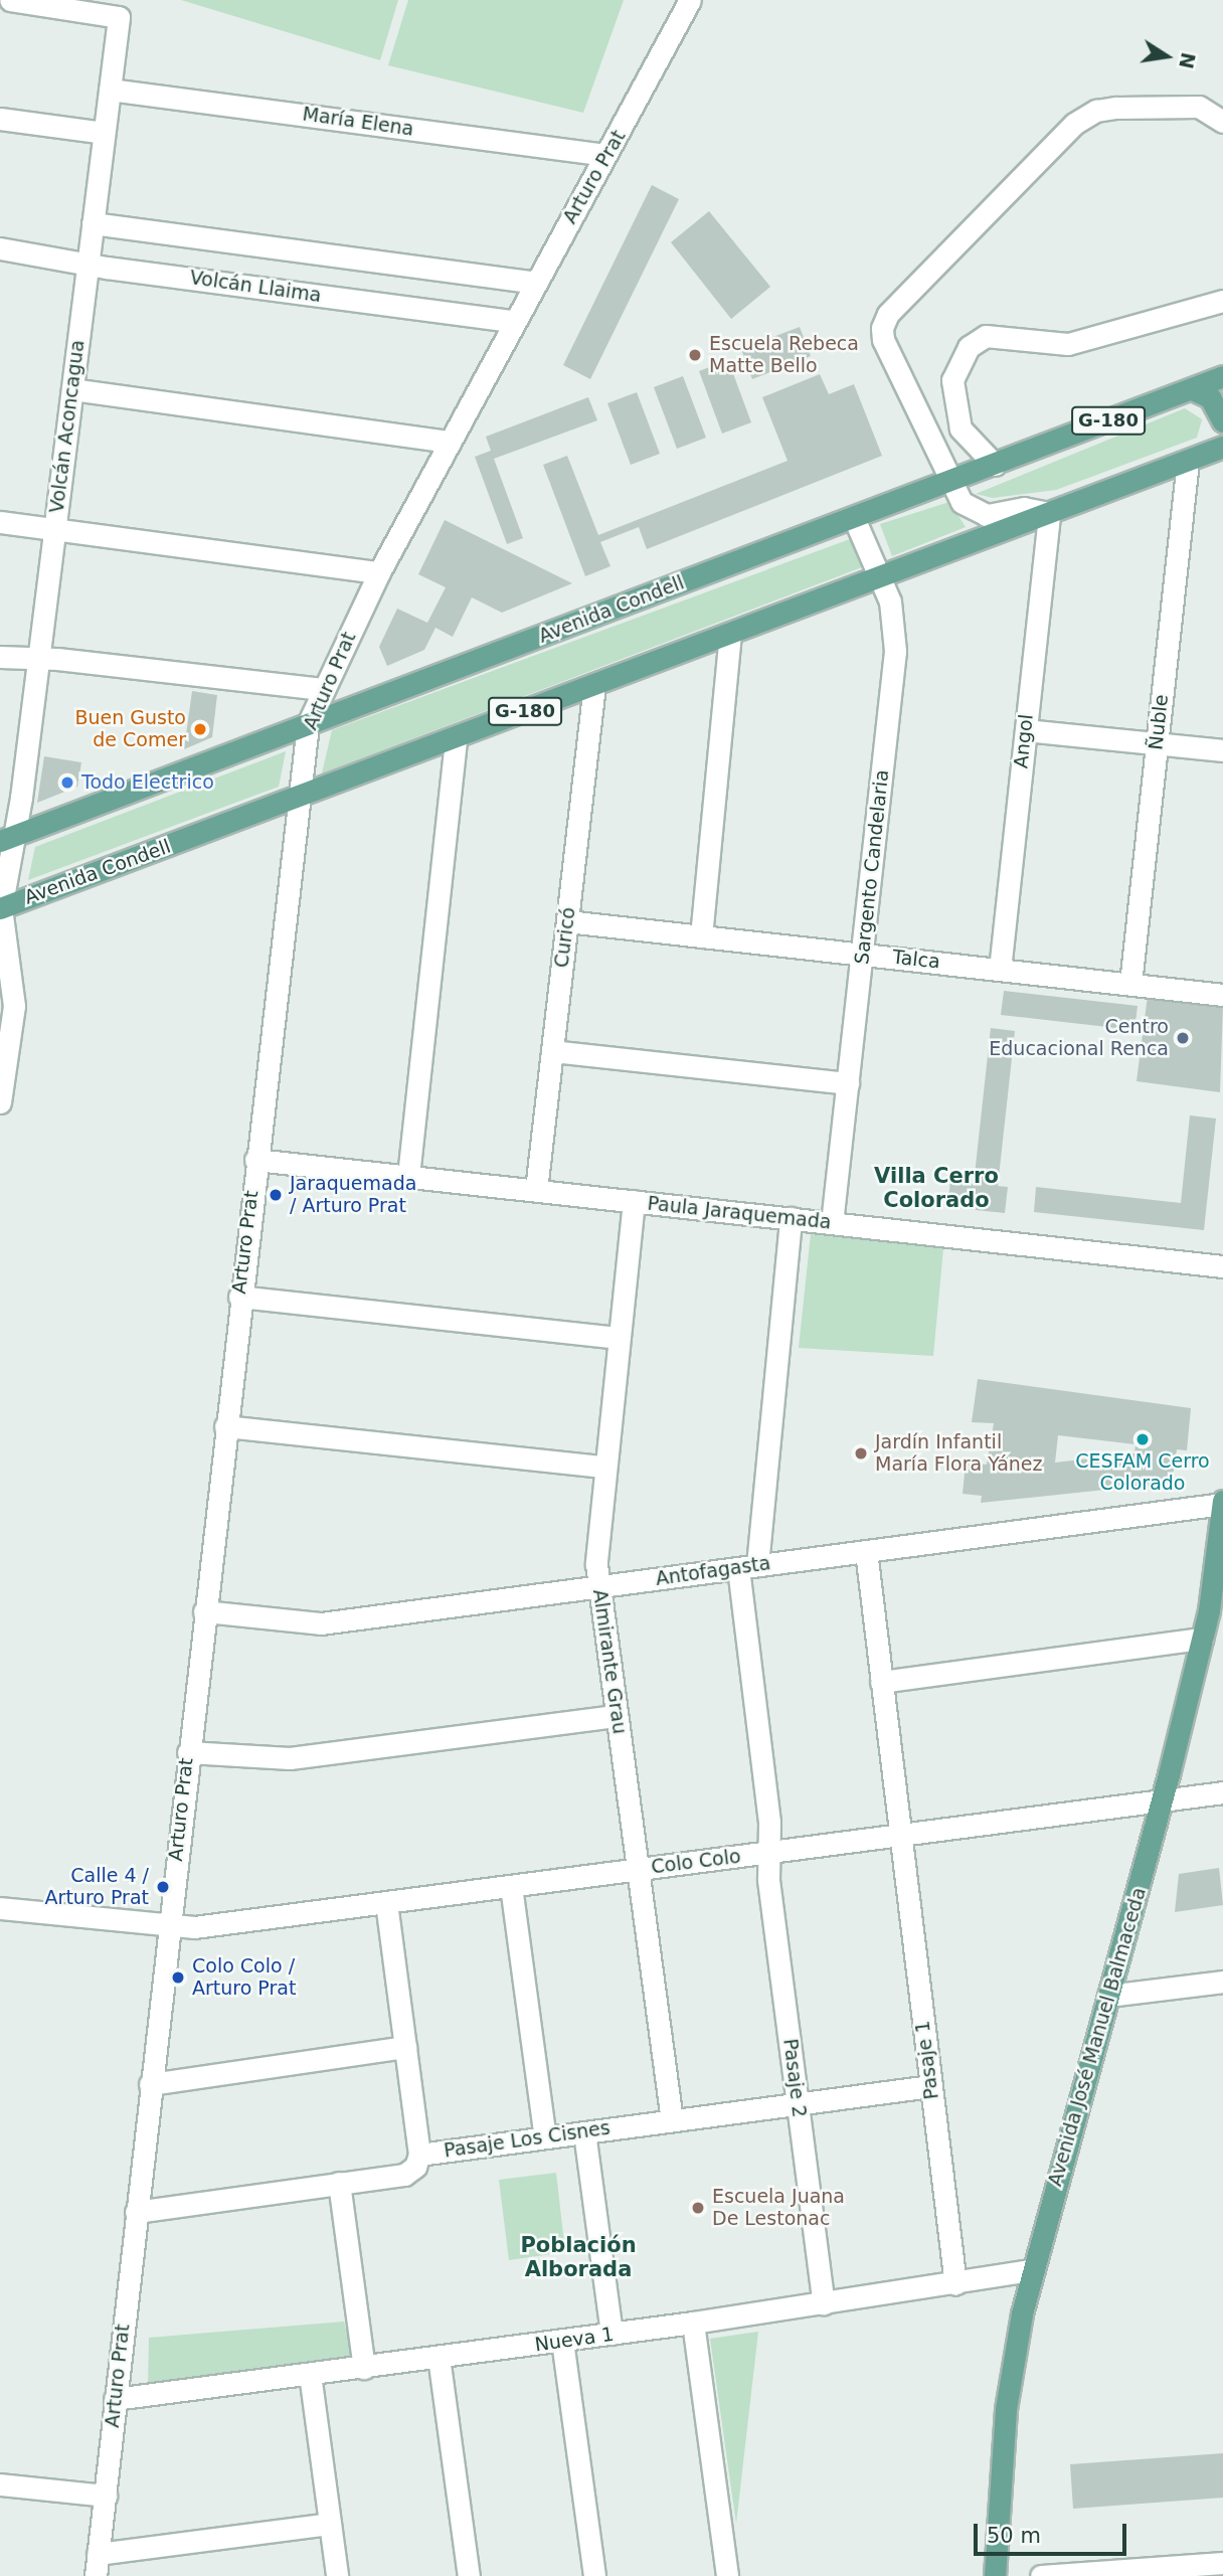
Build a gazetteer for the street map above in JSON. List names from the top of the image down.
{
  "streets": {
    "main road": ["G-180", "Avenida Condell", "Avenida José Manuel Balmaceda"],
    "street": [
      "María Elena",
      "Arturo Prat",
      "Volcán Llaima",
      "Volcán Aconcagua",
      "Ñuble",
      "Angol",
      "Sargento Candelaria",
      "Curicó",
      "Talca",
      "Paula Jaraquemada",
      "Antofagasta",
      "Almirante Grau",
      "Colo Colo",
      "Pasaje 1",
      "Pasaje 2",
      "Pasaje Los Cisnes",
      "Nueva 1"
    ]
  },
  "crossings": [
    ["María Elena", "Arturo Prat"],
    ["María Elena", "Volcán Aconcagua"],
    ["Arturo Prat", "Volcán Llaima"],
    ["Arturo Prat", "Avenida Condell"],
    ["Arturo Prat", "Paula Jaraquemada"],
    ["Arturo Prat", "Antofagasta"],
    ["Arturo Prat", "Colo Colo"],
    ["Arturo Prat", "Pasaje Los Cisnes"],
    ["Arturo Prat", "Nueva 1"],
    ["Volcán Llaima", "Volcán Aconcagua"],
    ["Volcán Aconcagua", "Avenida Condell"],
    ["Avenida Condell", "Ñuble"],
    ["Avenida Condell", "Angol"],
    ["Avenida Condell", "Sargento Candelaria"],
    ["Avenida Condell", "Curicó"],
    ["Ñuble", "Talca"],
    ["Angol", "Talca"],
    ["Sargento Candelaria", "Talca"],
    ["Sargento Candelaria", "Paula Jaraquemada"],
    ["Curicó", "Talca"],
    ["Curicó", "Paula Jaraquemada"],
    ["Paula Jaraquemada", "Almirante Grau"],
    ["Paula Jaraquemada", "Pasaje 2"],
    ["Antofagasta", "Almirante Grau"],
    ["Antofagasta", "Avenida José Manuel Balmaceda"],
    ["Antofagasta", "Pasaje 1"],
    ["Antofagasta", "Pasaje 2"],
    ["Almirante Grau", "Colo Colo"],
    ["Almirante Grau", "Pasaje Los Cisnes"],
    ["Colo Colo", "Avenida José Manuel Balmaceda"],
    ["Colo Colo", "Pasaje 1"],
    ["Colo Colo", "Pasaje 2"],
    ["Avenida José Manuel Balmaceda", "Nueva 1"],
    ["Pasaje 1", "Pasaje Los Cisnes"],
    ["Pasaje 1", "Nueva 1"],
    ["Pasaje 2", "Pasaje Los Cisnes"],
    ["Pasaje 2", "Nueva 1"]
  ],
  "districts": ["Villa Cerro Colorado", "Población Alborada"],
  "places": [
    "Escuela Rebeca Matte Bello",
    "Buen Gusto de Comer",
    "Todo Electrico",
    "Centro Educacional Renca",
    "Jaraquemada / Arturo Prat",
    "CESFAM Cerro Colorado",
    "Jardín Infantil María Flora Yánez",
    "Calle 4 / Arturo Prat",
    "Colo Colo / Arturo Prat",
    "Escuela Juana De Lestonac"
  ],
  "scale_bar": "50 m",
  "north": "right"
}
